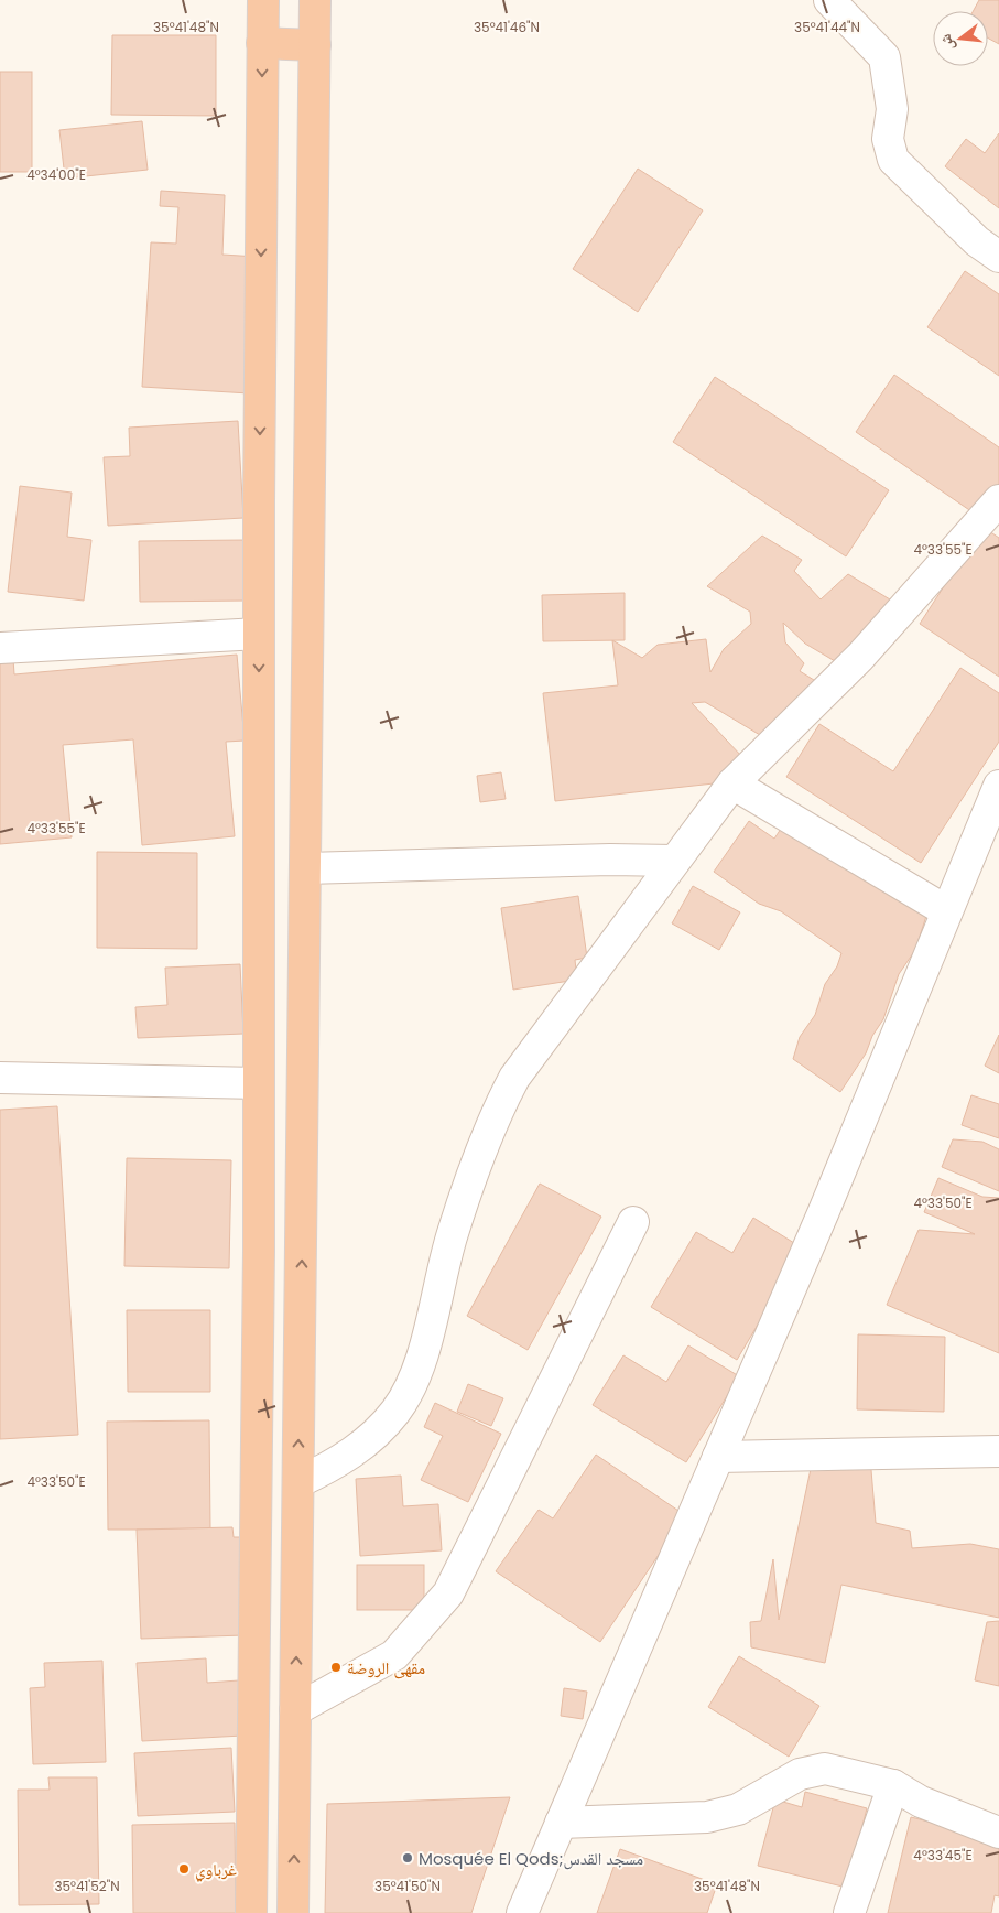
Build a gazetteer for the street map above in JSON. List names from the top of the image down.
{
  "places": ["مقهى الروضة", "Mosquée El Qods;مسجد القدس", "غرباوي"],
  "north": "left",
  "coordinates": [
    "35°41'48\"N",
    "35°41'46\"N",
    "35°41'44\"N",
    "4°34'00\"E",
    "4°33'55\"E",
    "4°33'50\"E",
    "4°33'45\"E",
    "35°41'52\"N",
    "35°41'50\"N"
  ]
}
